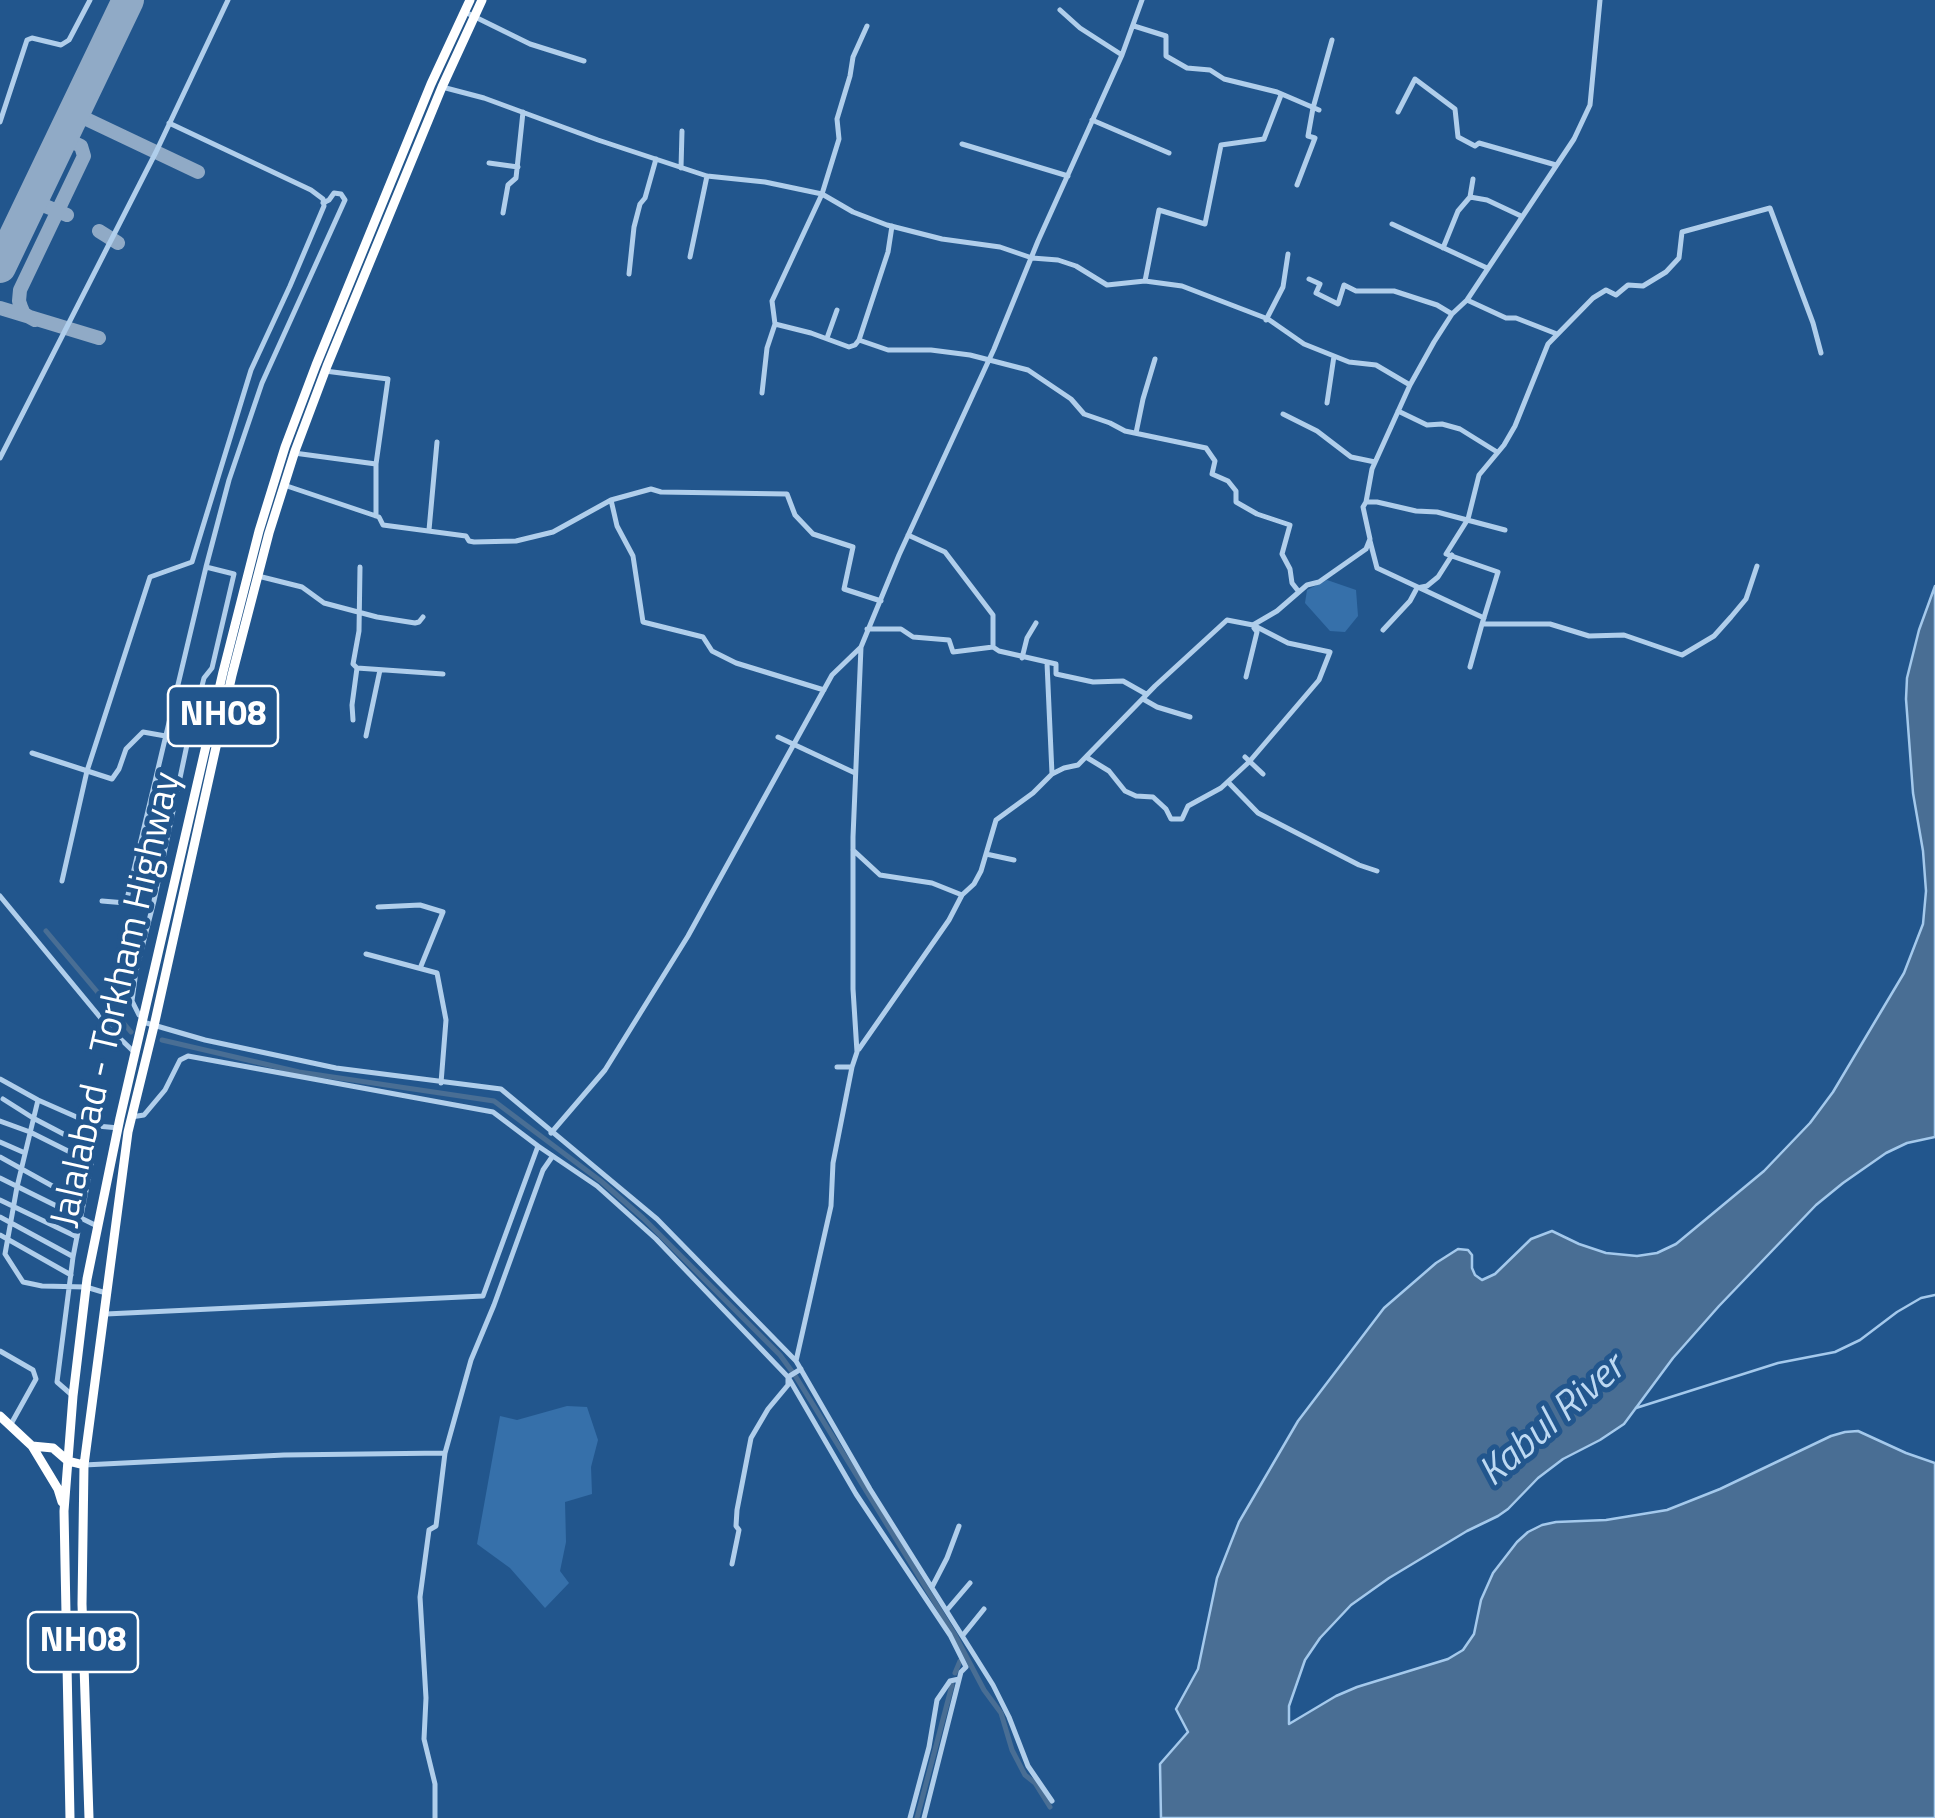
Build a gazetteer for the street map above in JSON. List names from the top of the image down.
{
  "streets": {
    "highway": ["NH08", "Jalalabad - Torkham Highway"]
  },
  "water": ["Kabul River"]
}
